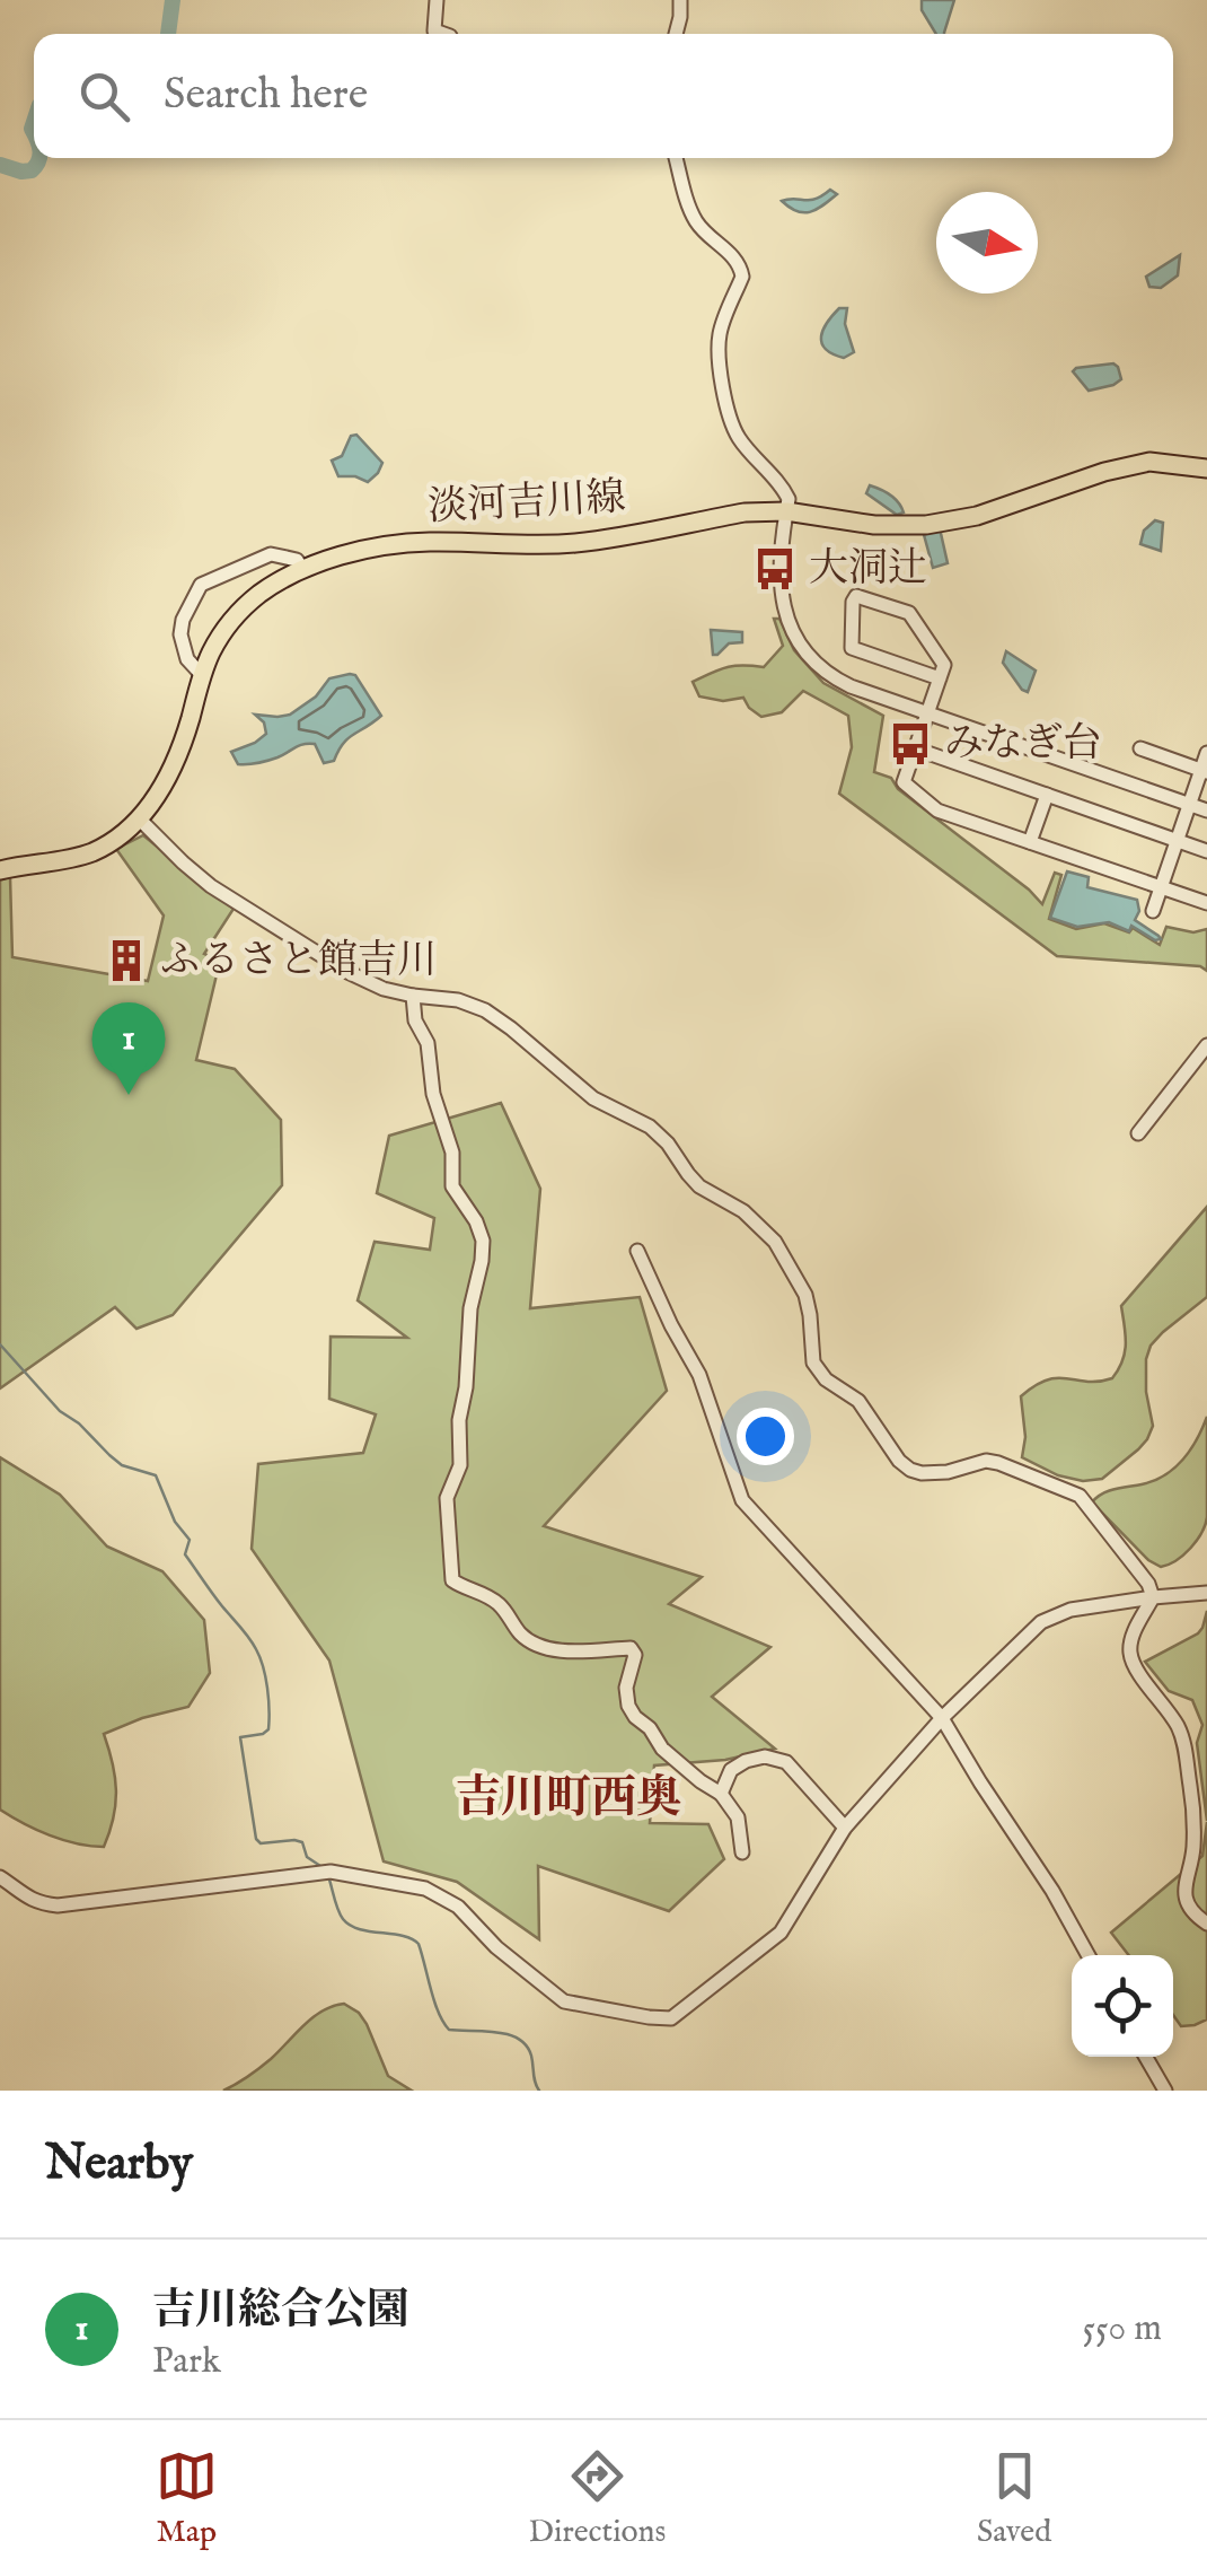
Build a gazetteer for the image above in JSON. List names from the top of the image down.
{
  "streets": {
    "main road": ["淡河吉川線"]
  },
  "districts": ["吉川町西奥"],
  "places": {
    "bus stop": ["大洞辻", "みなぎ台"],
    "building": ["ふるさと館吉川"]
  },
  "north": "right",
  "page": {
    "search": "Search here",
    "pins": "1",
    "heading": "Nearby",
    "list": [
      {
        "mark": "1",
        "name": "吉川総合公園",
        "note": "Park",
        "value": "550 m"
      }
    ],
    "nav": ["Map", "Directions", "Saved"]
  }
}
